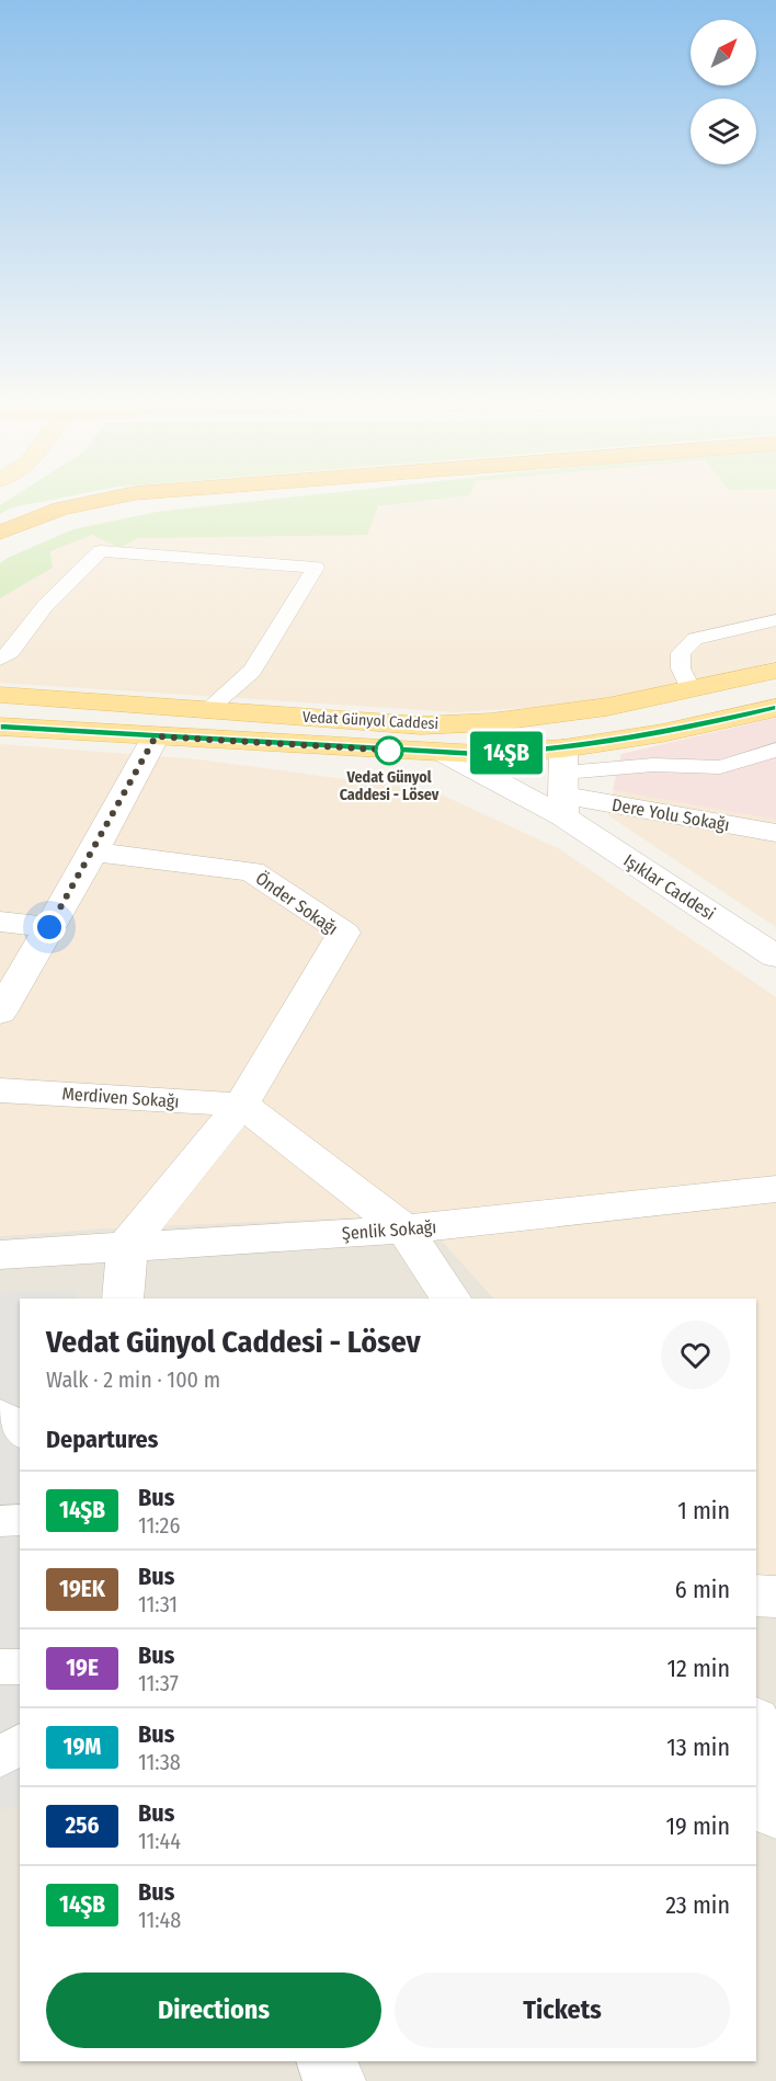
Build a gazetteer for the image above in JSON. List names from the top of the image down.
{
  "streets": {
    "main road": ["Vedat Günyol Caddesi"],
    "street": [
      "Dere Yolu Sokağı",
      "Işıklar Caddesi",
      "Önder Sokağı",
      "Merdiven Sokağı",
      "Şenlik Sokağı"
    ]
  },
  "crossings": [
    ["Vedat Günyol Caddesi", "Dere Yolu Sokağı"],
    ["Vedat Günyol Caddesi", "Işıklar Caddesi"],
    ["Dere Yolu Sokağı", "Işıklar Caddesi"],
    ["Önder Sokağı", "Merdiven Sokağı"],
    ["Önder Sokağı", "Şenlik Sokağı"]
  ],
  "places": ["Vedat Günyol Caddesi - Lösev"],
  "lines": ["bus line 14ŞB"],
  "north": "top right",
  "page": {
    "on_map": "14ŞB",
    "heading": [
      ["Vedat Günyol Caddesi - Lösev", "Walk · 2 min · 100 m"],
      "Departures"
    ],
    "list": [
      {
        "mark": "14ŞB",
        "name": "Bus",
        "note": "11:26",
        "value": "1 min"
      },
      {
        "mark": "19EK",
        "name": "Bus",
        "note": "11:31",
        "value": "6 min"
      },
      {
        "mark": "19E",
        "name": "Bus",
        "note": "11:37",
        "value": "12 min"
      },
      {
        "mark": "19M",
        "name": "Bus",
        "note": "11:38",
        "value": "13 min"
      },
      {
        "mark": "256",
        "name": "Bus",
        "note": "11:44",
        "value": "19 min"
      },
      {
        "mark": "14ŞB",
        "name": "Bus",
        "note": "11:48",
        "value": "23 min"
      }
    ],
    "buttons": ["Directions", "Tickets"]
  }
}
